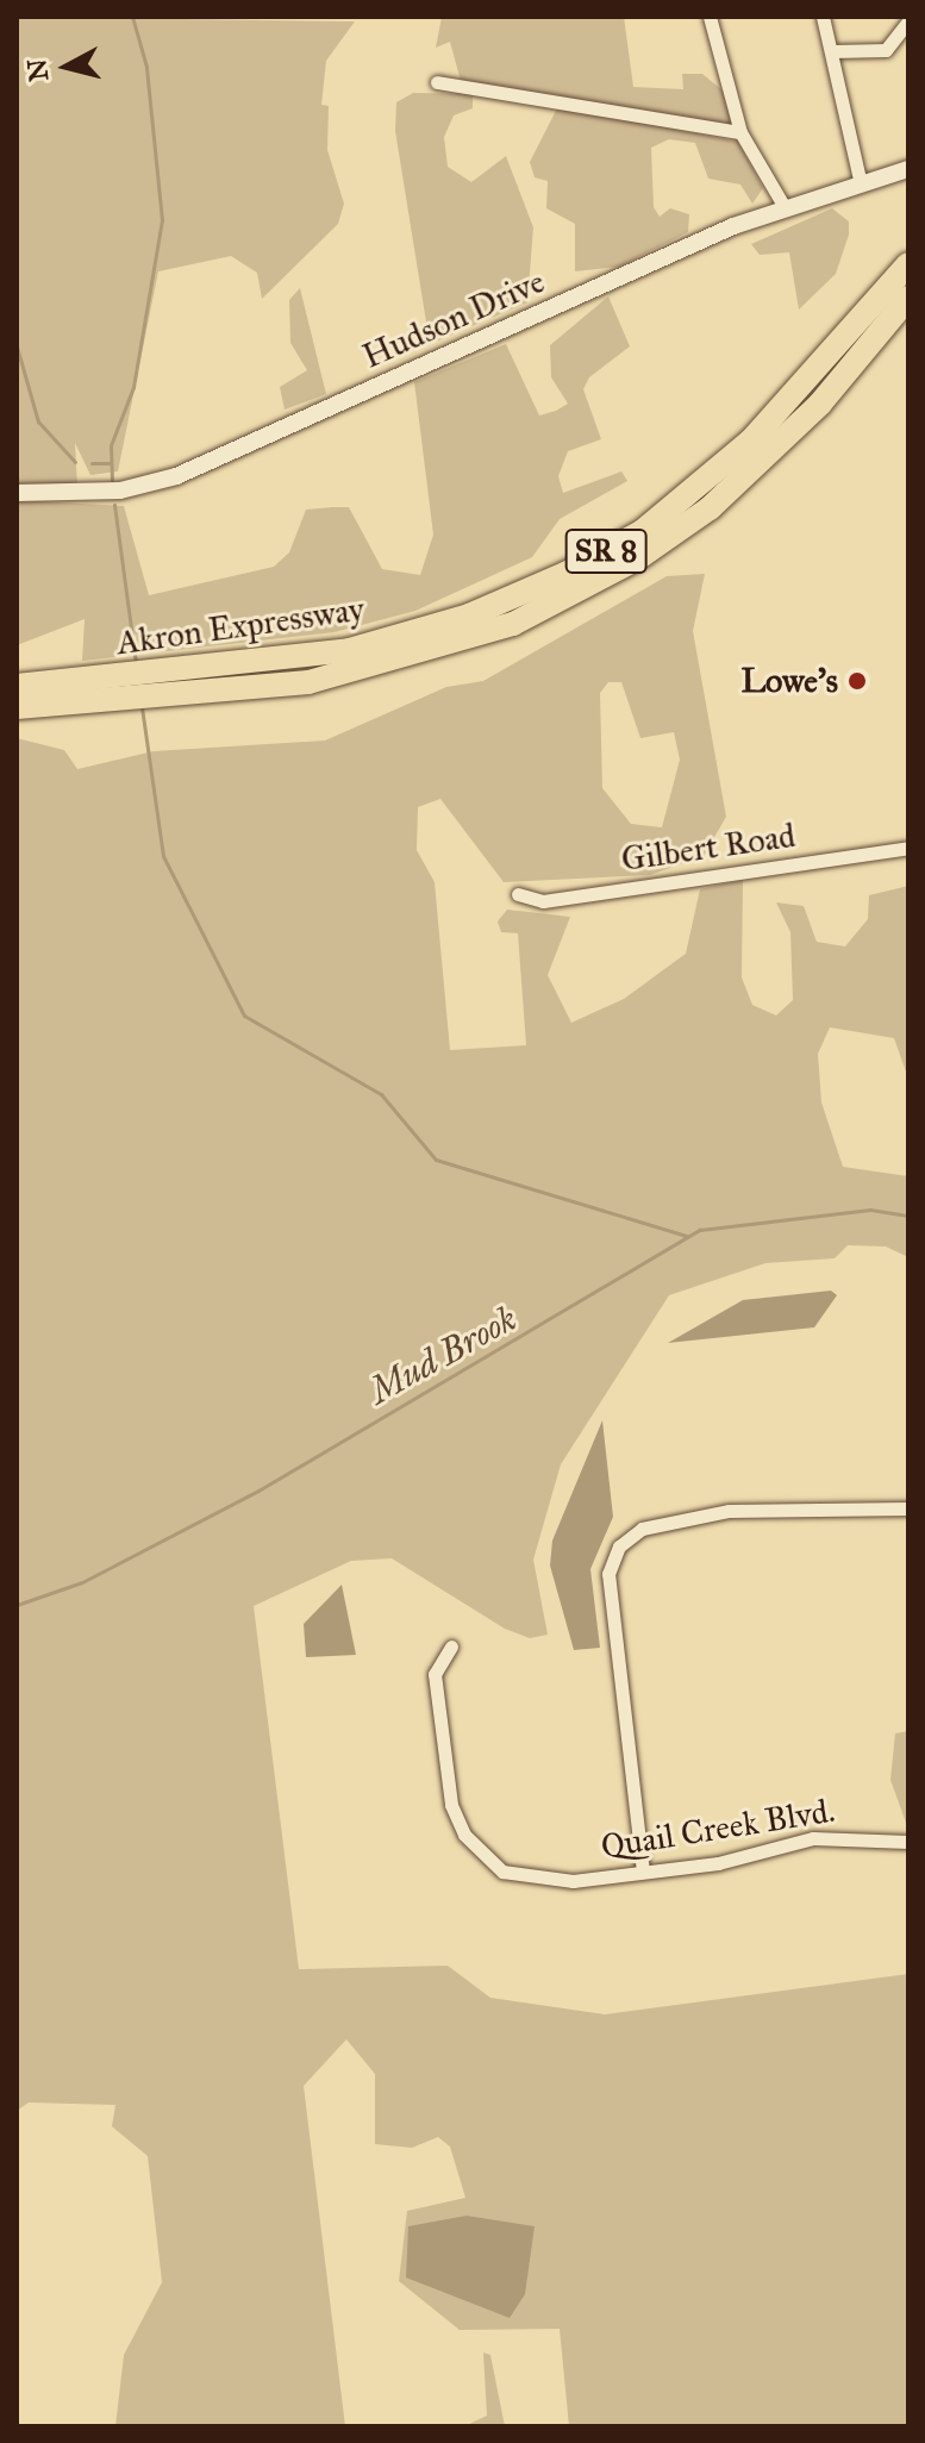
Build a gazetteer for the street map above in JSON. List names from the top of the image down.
{
  "streets": {
    "highway": ["SR 8", "Akron Expressway"],
    "street": ["Hudson Drive", "Gilbert Road", "Quail Creek Blvd."]
  },
  "water": ["Mud Brook"],
  "places": ["Lowe's"],
  "north": "left"
}
